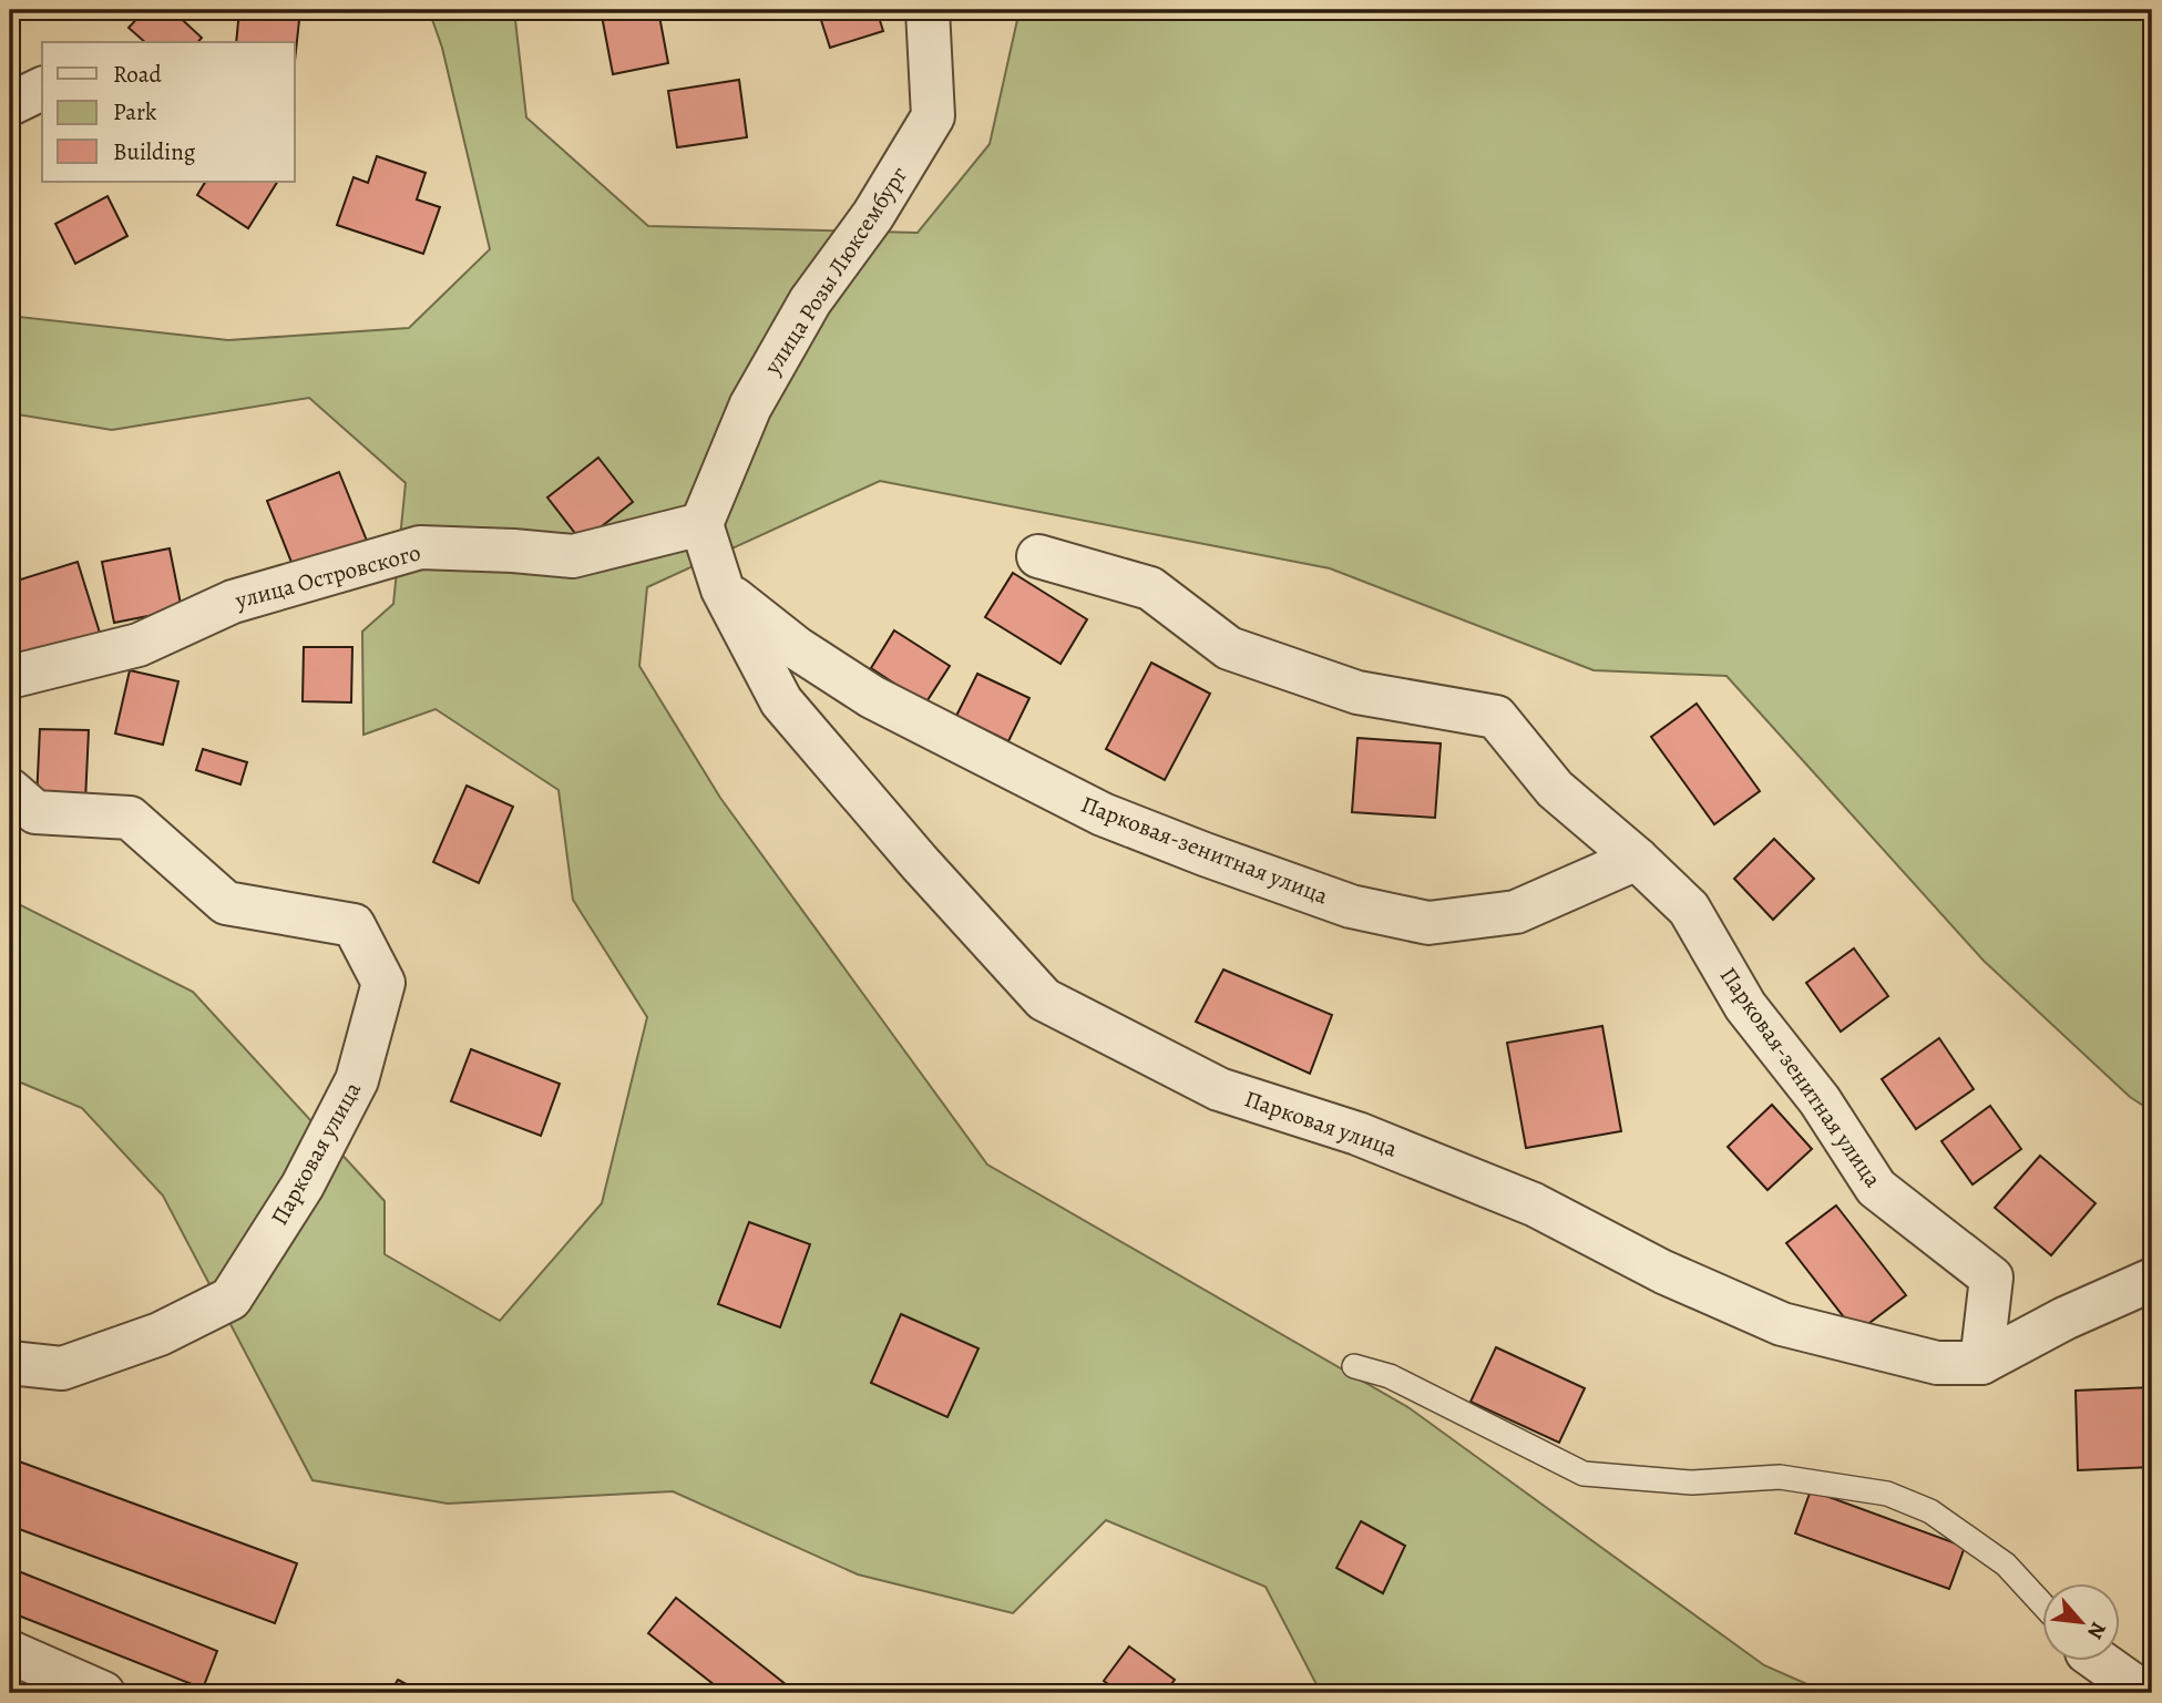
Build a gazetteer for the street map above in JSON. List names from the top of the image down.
{
  "streets": {
    "street": [
      "улица Розы Люксембург",
      "улица Островского",
      "Парковая-зенитная улица",
      "Парковая улица"
    ]
  },
  "crossings": [
    ["улица Розы Люксембург", "улица Островского"],
    ["улица Розы Люксембург", "Парковая улица"],
    ["улица Островского", "Парковая улица"],
    ["Парковая-зенитная улица", "Парковая улица"]
  ],
  "legend": ["Road", "Park", "Building"],
  "north": "bottom right"
}
